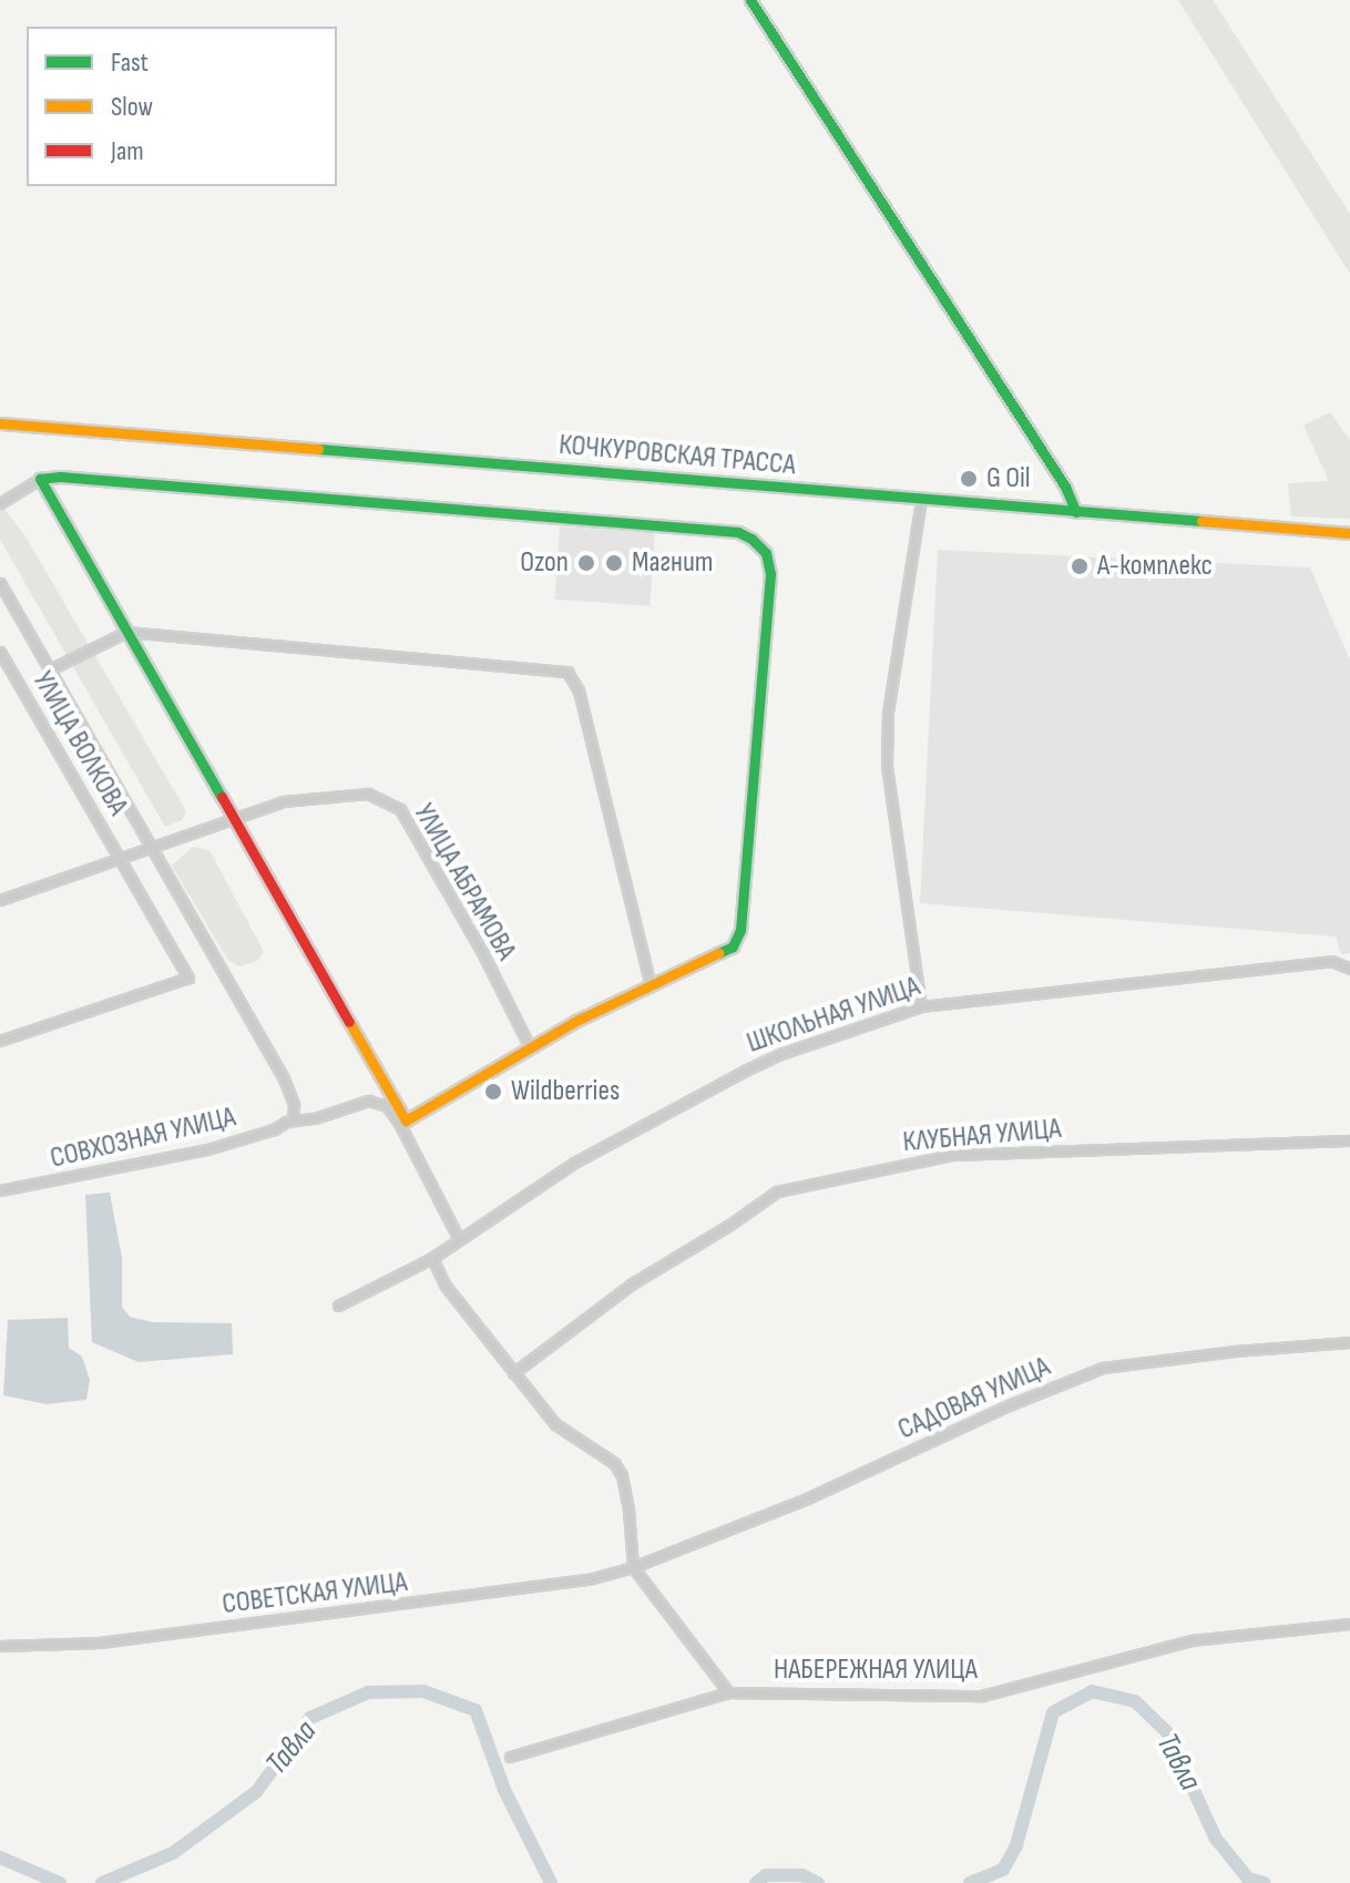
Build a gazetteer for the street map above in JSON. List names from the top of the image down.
{
  "streets": {
    "street": [
      "КОЧКУРОВСКАЯ ТРАССА",
      "УЛИЦА ВОЛКОВА",
      "УЛИЦА АБРАМОВА",
      "ШКОЛЬНАЯ УЛИЦА",
      "КЛУБНАЯ УЛИЦА",
      "СОВХОЗНАЯ УЛИЦА",
      "САДОВАЯ УЛИЦА",
      "СОВЕТСКАЯ УЛИЦА",
      "НАБЕРЕЖНАЯ УЛИЦА"
    ]
  },
  "crossings": [
    ["УЛИЦА ВОЛКОВА", "УЛИЦА АБРАМОВА"],
    ["САДОВАЯ УЛИЦА", "СОВЕТСКАЯ УЛИЦА"]
  ],
  "water": ["Тавла"],
  "places": [
    "G Oil",
    "Ozon",
    "Магнит",
    "А-комплекс",
    "Wildberries"
  ],
  "legend": ["Fast", "Slow", "Jam"]
}
